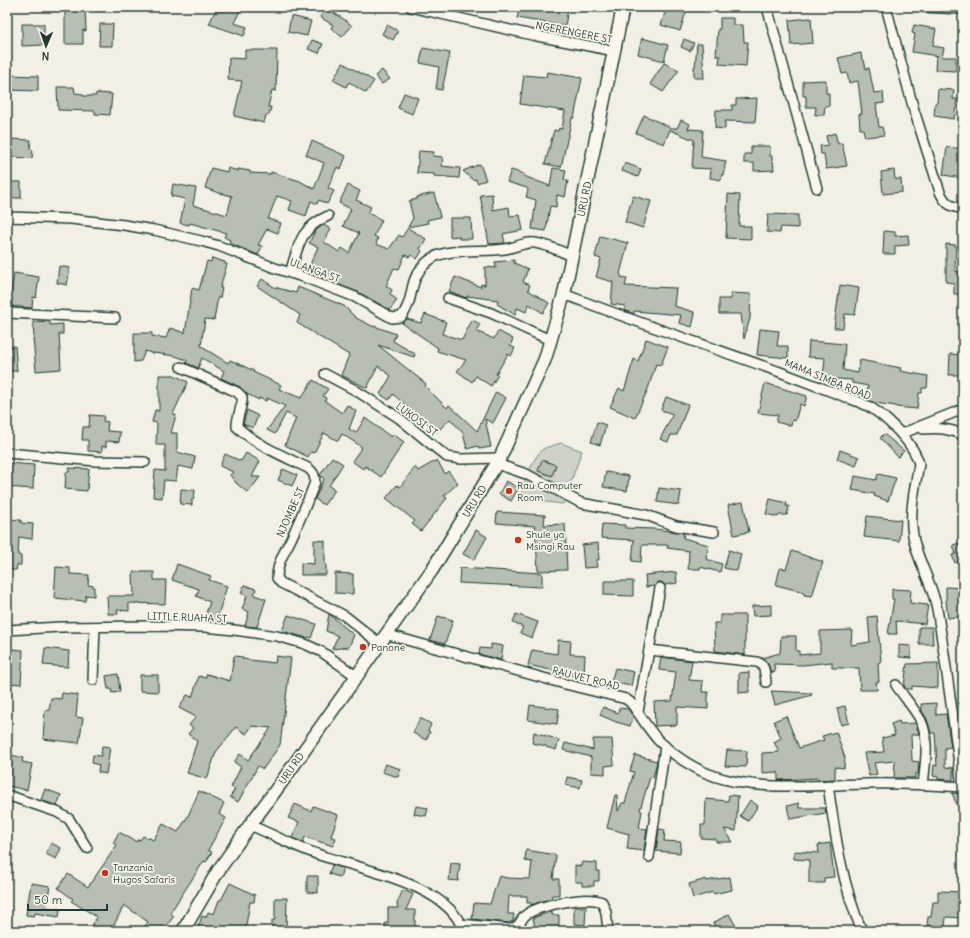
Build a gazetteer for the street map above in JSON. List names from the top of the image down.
{
  "streets": {
    "street": [
      "NGERENGERE ST",
      "URU RD",
      "ULANGA ST",
      "MAMA SIMBA ROAD",
      "LUKOSI ST",
      "NJOMBE ST",
      "LITTLE RUAHA ST",
      "RAU VET ROAD"
    ]
  },
  "crossings": [
    ["NGERENGERE ST", "URU RD"],
    ["URU RD", "ULANGA ST"],
    ["URU RD", "MAMA SIMBA ROAD"],
    ["URU RD", "LUKOSI ST"],
    ["URU RD", "NJOMBE ST"],
    ["URU RD", "LITTLE RUAHA ST"],
    ["URU RD", "RAU VET ROAD"],
    ["MAMA SIMBA ROAD", "RAU VET ROAD"],
    ["NJOMBE ST", "RAU VET ROAD"]
  ],
  "places": [
    "Rau Computer Room",
    "Shule ya Msingi Rau",
    "Panone",
    "Tanzania Hugos Safaris"
  ],
  "scale_bar": "50 m",
  "north": "bottom"
}
